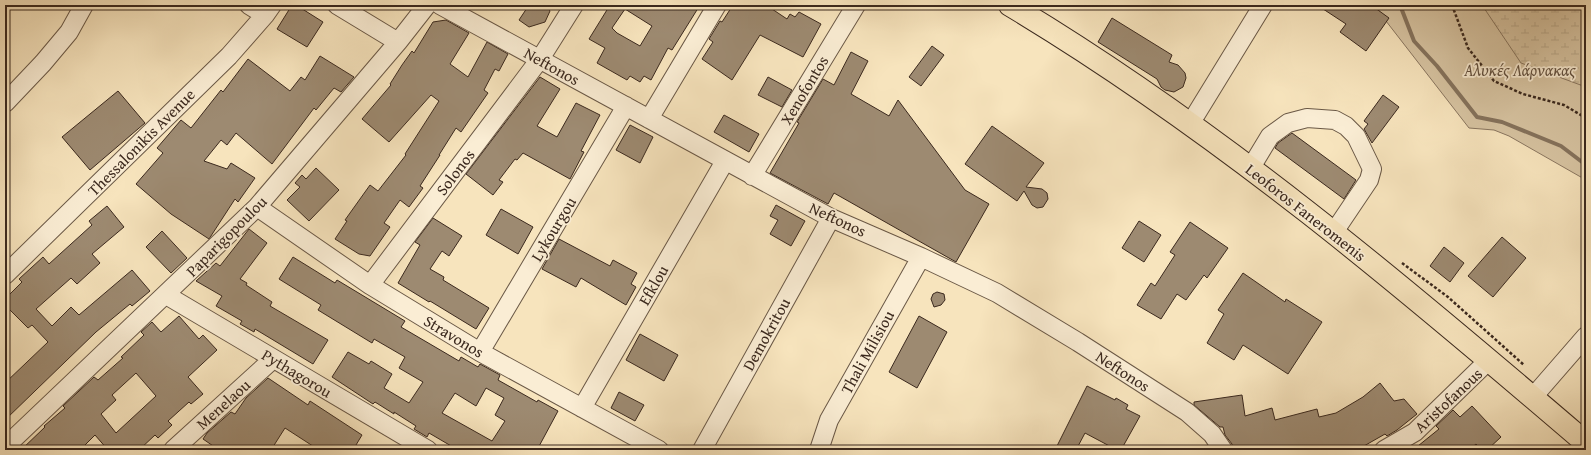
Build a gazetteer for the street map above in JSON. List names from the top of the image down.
{
  "streets": {
    "main road": ["Leoforos Faneromenis"],
    "street": [
      "Neftonos",
      "Xenofontos",
      "Thessalonikis Avenue",
      "Solonos",
      "Lykourgou",
      "Paparigopoulou",
      "Efklou",
      "Demokritou",
      "Stravonos",
      "Thali Milisiou",
      "Pythagorou",
      "Aristofanous",
      "Menelaou"
    ]
  },
  "crossings": [
    ["Neftonos", "Xenofontos"],
    ["Neftonos", "Solonos"],
    ["Neftonos", "Lykourgou"],
    ["Neftonos", "Efklou"],
    ["Neftonos", "Demokritou"],
    ["Neftonos", "Thali Milisiou"],
    ["Solonos", "Stravonos"],
    ["Leoforos Faneromenis", "Aristofanous"],
    ["Lykourgou", "Stravonos"],
    ["Paparigopoulou", "Stravonos"],
    ["Paparigopoulou", "Pythagorou"],
    ["Efklou", "Stravonos"],
    ["Pythagorou", "Menelaou"]
  ],
  "parks": ["Αλυκές Λάρνακας"]
}
